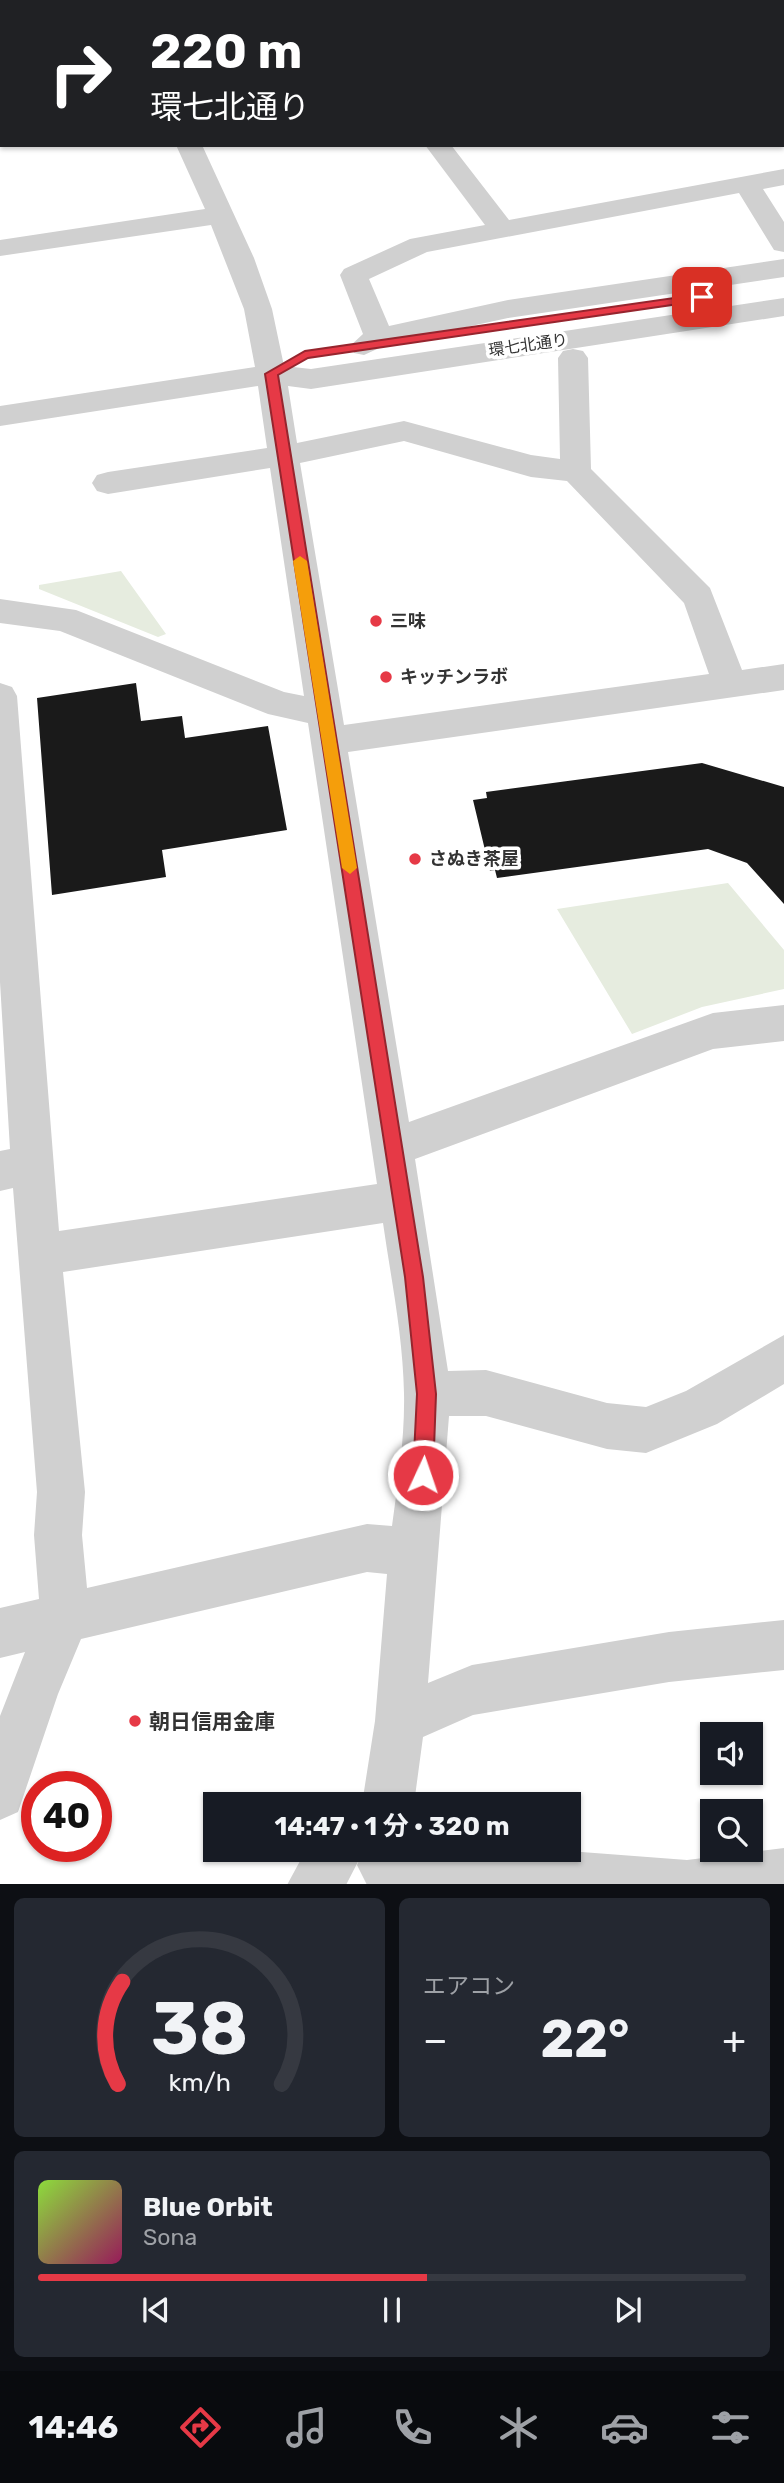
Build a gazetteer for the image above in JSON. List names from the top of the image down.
{
  "streets": {
    "street": ["環七北通り"]
  },
  "places": [
    "三味",
    "キッチンラボ",
    "さぬき茶屋",
    "朝日信用金庫"
  ],
  "page": {
    "turn": ["220 m", "環七北通り"],
    "limit": "40",
    "trip": "14:47 · 1 分 · 320 m",
    "tile": "エアコン",
    "heat": ["−", "22°", "+"],
    "song": ["Blue Orbit", "Sona"],
    "tabs": "14:46",
    "gauge": ["38", "km/h"]
  }
}
